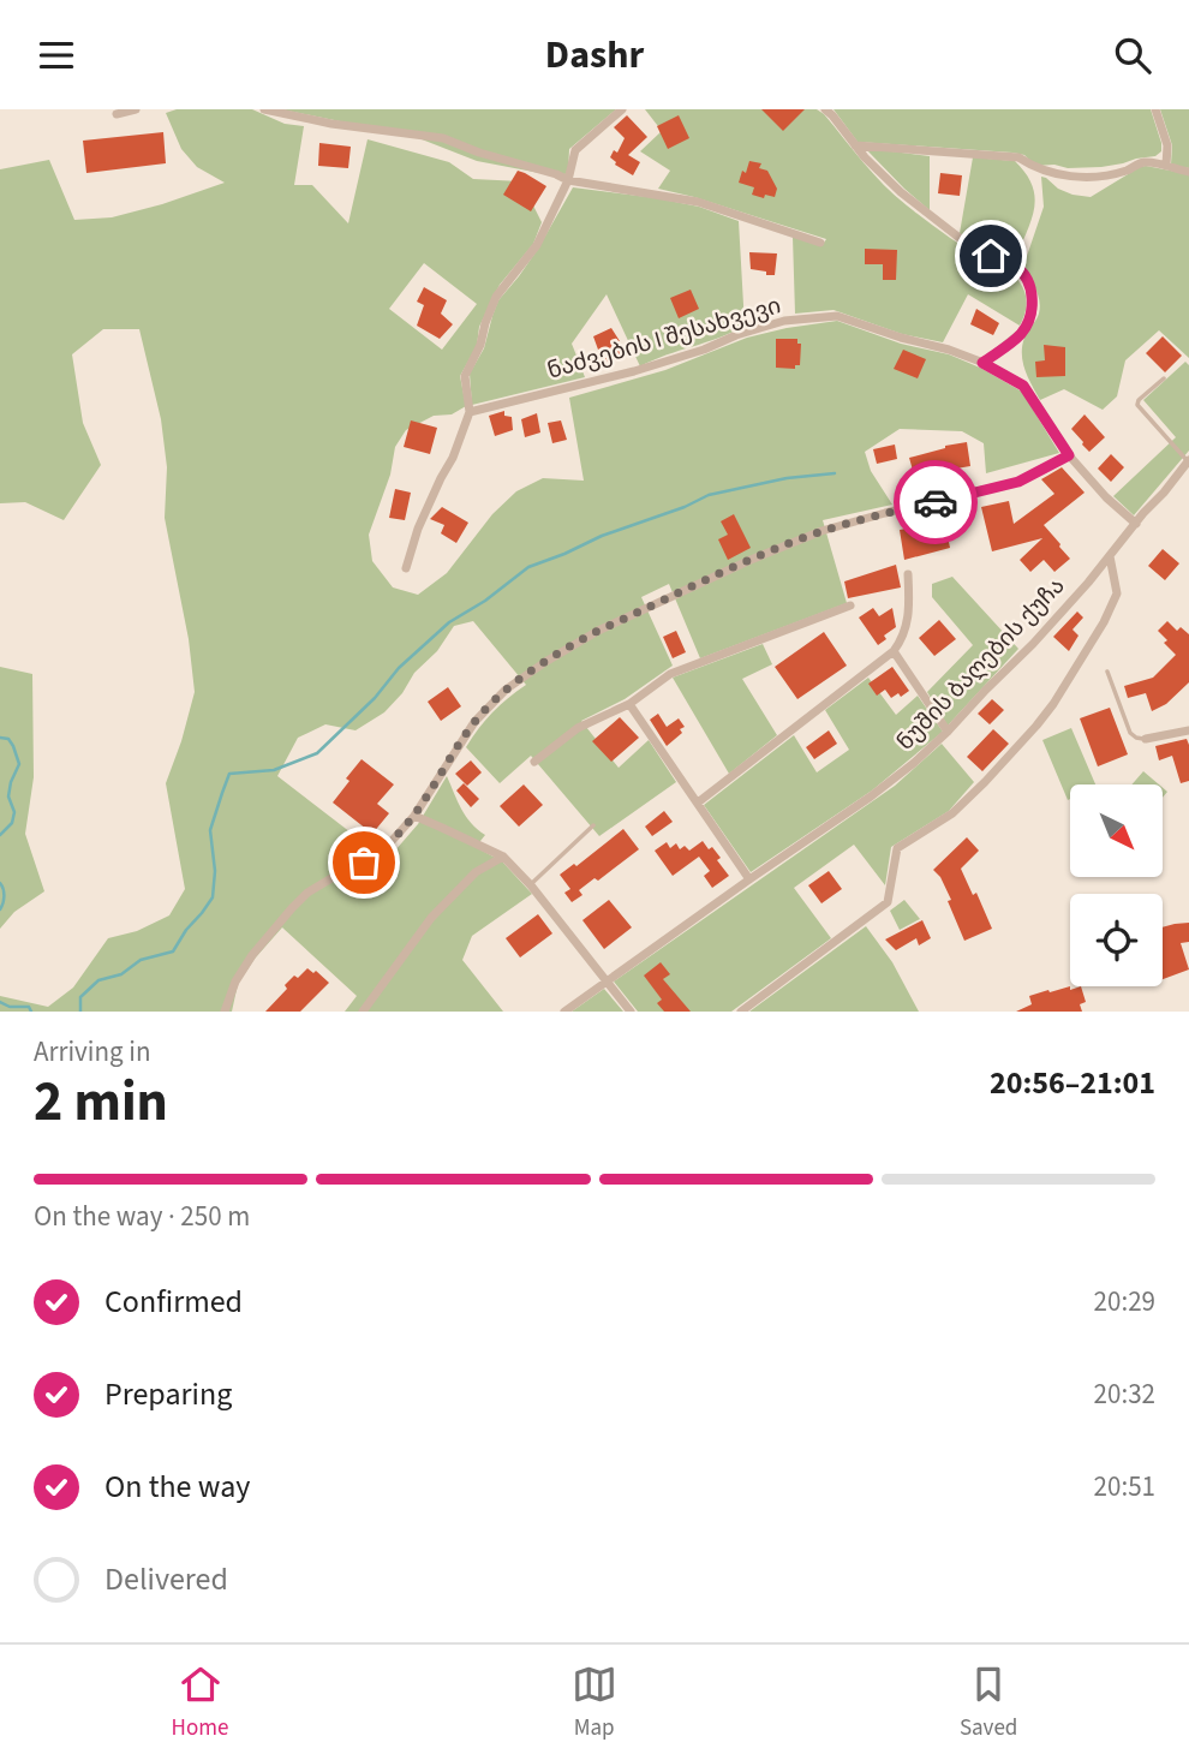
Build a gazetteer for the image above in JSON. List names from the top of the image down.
{
  "streets": {
    "street": ["ნაძვების I შესახვევი", "ნუშის ბაღების ქუჩა"]
  },
  "crossings": [
    ["ნაძვების I შესახვევი", "ნუშის ბაღების ქუჩა"]
  ],
  "north": "bottom right",
  "page": {
    "header": "Dashr",
    "heading": ["2 min", "Arriving in", "20:56–21:01"],
    "bar": "On the way · 250 m",
    "list": [
      ["Confirmed", "20:29"],
      ["Preparing", "20:32"],
      ["On the way", "20:51"],
      "Delivered"
    ],
    "tabs": ["Home", "Map", "Saved"]
  }
}
